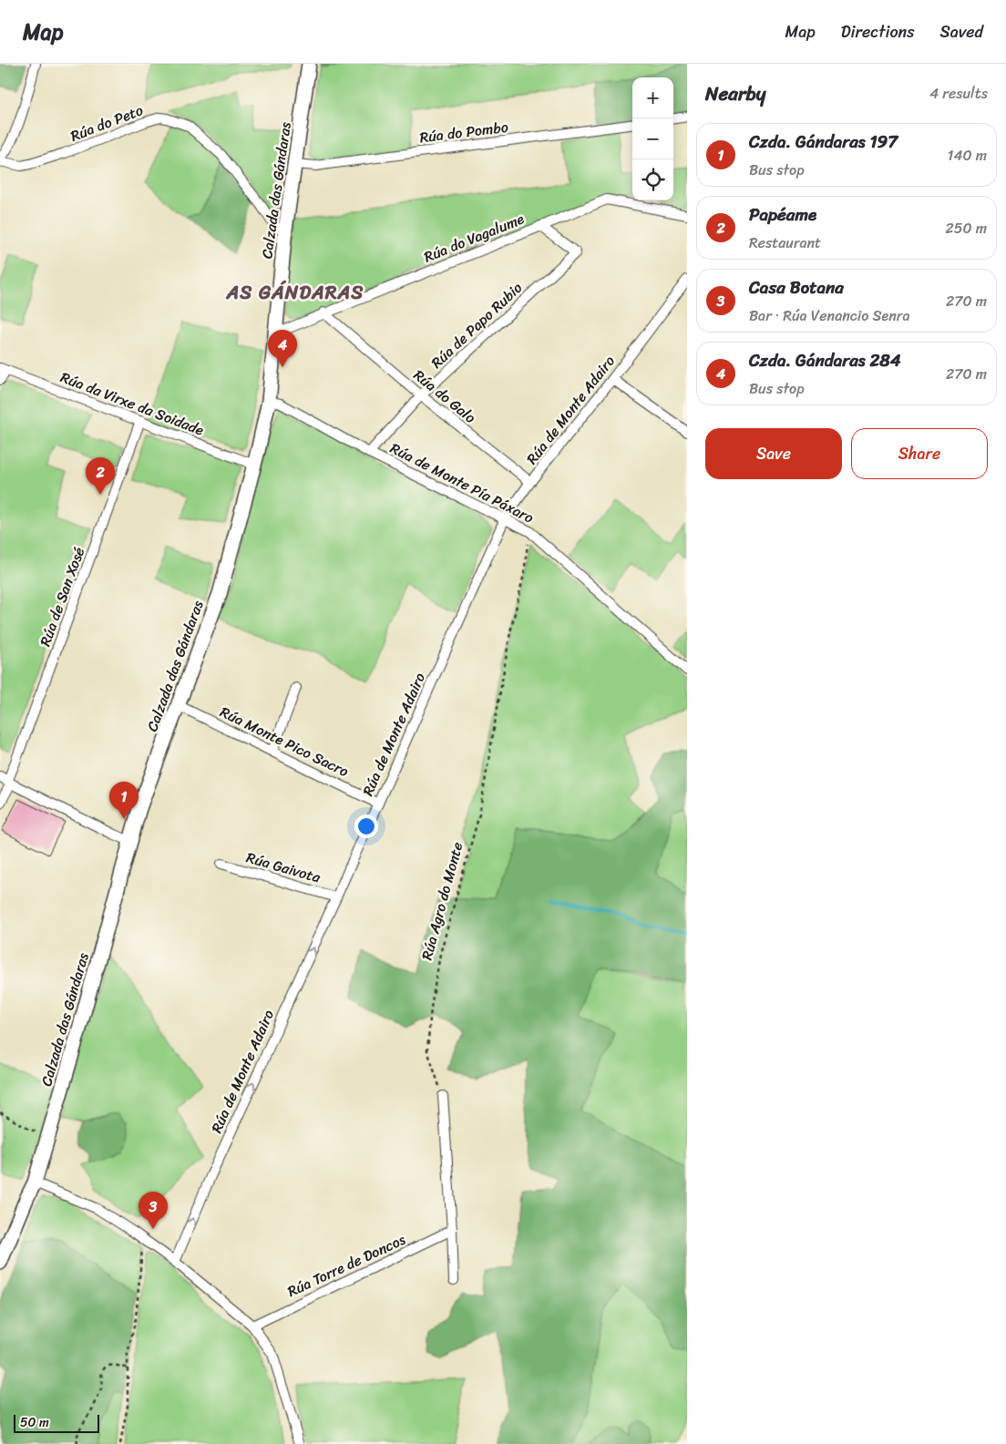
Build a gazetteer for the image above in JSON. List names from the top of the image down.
{
  "streets": {
    "main road": ["Calzada das Gándaras"],
    "street": [
      "Rúa do Peto",
      "Rúa do Pombo",
      "Rúa do Vagalume",
      "Rúa de Papo Rubio",
      "Rúa do Galo",
      "Rúa da Virxe da Soidade",
      "Rúa de Monte Adairo",
      "Rúa de Monte Pía Páxaro",
      "Rúa de San Xosé",
      "Rúa Monte Pico Sacro",
      "Rúa Gaivota",
      "Rúa Torre de Doncos"
    ],
    "path": ["Rúa Agro do Monte"]
  },
  "crossings": [
    ["Rúa do Peto", "Calzada das Gándaras"],
    ["Rúa do Pombo", "Calzada das Gándaras"],
    ["Calzada das Gándaras", "Rúa do Vagalume"],
    ["Calzada das Gándaras", "Rúa da Virxe da Soidade"],
    ["Calzada das Gándaras", "Rúa de Monte Pía Páxaro"],
    ["Calzada das Gándaras", "Rúa Monte Pico Sacro"],
    ["Rúa do Vagalume", "Rúa de Papo Rubio"],
    ["Rúa do Vagalume", "Rúa do Galo"],
    ["Rúa de Papo Rubio", "Rúa do Galo"],
    ["Rúa de Papo Rubio", "Rúa de Monte Pía Páxaro"],
    ["Rúa do Galo", "Rúa de Monte Adairo"],
    ["Rúa da Virxe da Soidade", "Rúa de San Xosé"],
    ["Rúa de Monte Adairo", "Rúa de Monte Pía Páxaro"],
    ["Rúa de Monte Adairo", "Rúa Monte Pico Sacro"],
    ["Rúa de Monte Adairo", "Rúa Gaivota"],
    ["Rúa de Monte Pía Páxaro", "Rúa Agro do Monte"]
  ],
  "one_way": ["Rúa de Monte Adairo"],
  "districts": ["AS GÁNDARAS"],
  "scale_bar": "50 m",
  "page": {
    "header": "Map",
    "nav": ["Map", "Directions", "Saved"],
    "heading": ["Nearby", "4 results"],
    "map_buttons": ["+", "−"],
    "list": [
      {
        "mark": "1",
        "name": "Czda. Gándaras 197",
        "note": "Bus stop",
        "value": "140 m"
      },
      {
        "mark": "2",
        "name": "Papéame",
        "note": "Restaurant",
        "value": "250 m"
      },
      {
        "mark": "3",
        "name": "Casa Botana",
        "note": "Bar · Rúa Venancio Senra",
        "value": "270 m"
      },
      {
        "mark": "4",
        "name": "Czda. Gándaras 284",
        "note": "Bus stop",
        "value": "270 m"
      }
    ],
    "pins": [
      "4",
      "2",
      "1",
      "3"
    ],
    "buttons": ["Save", "Share"],
    "scale": "50 m"
  }
}
